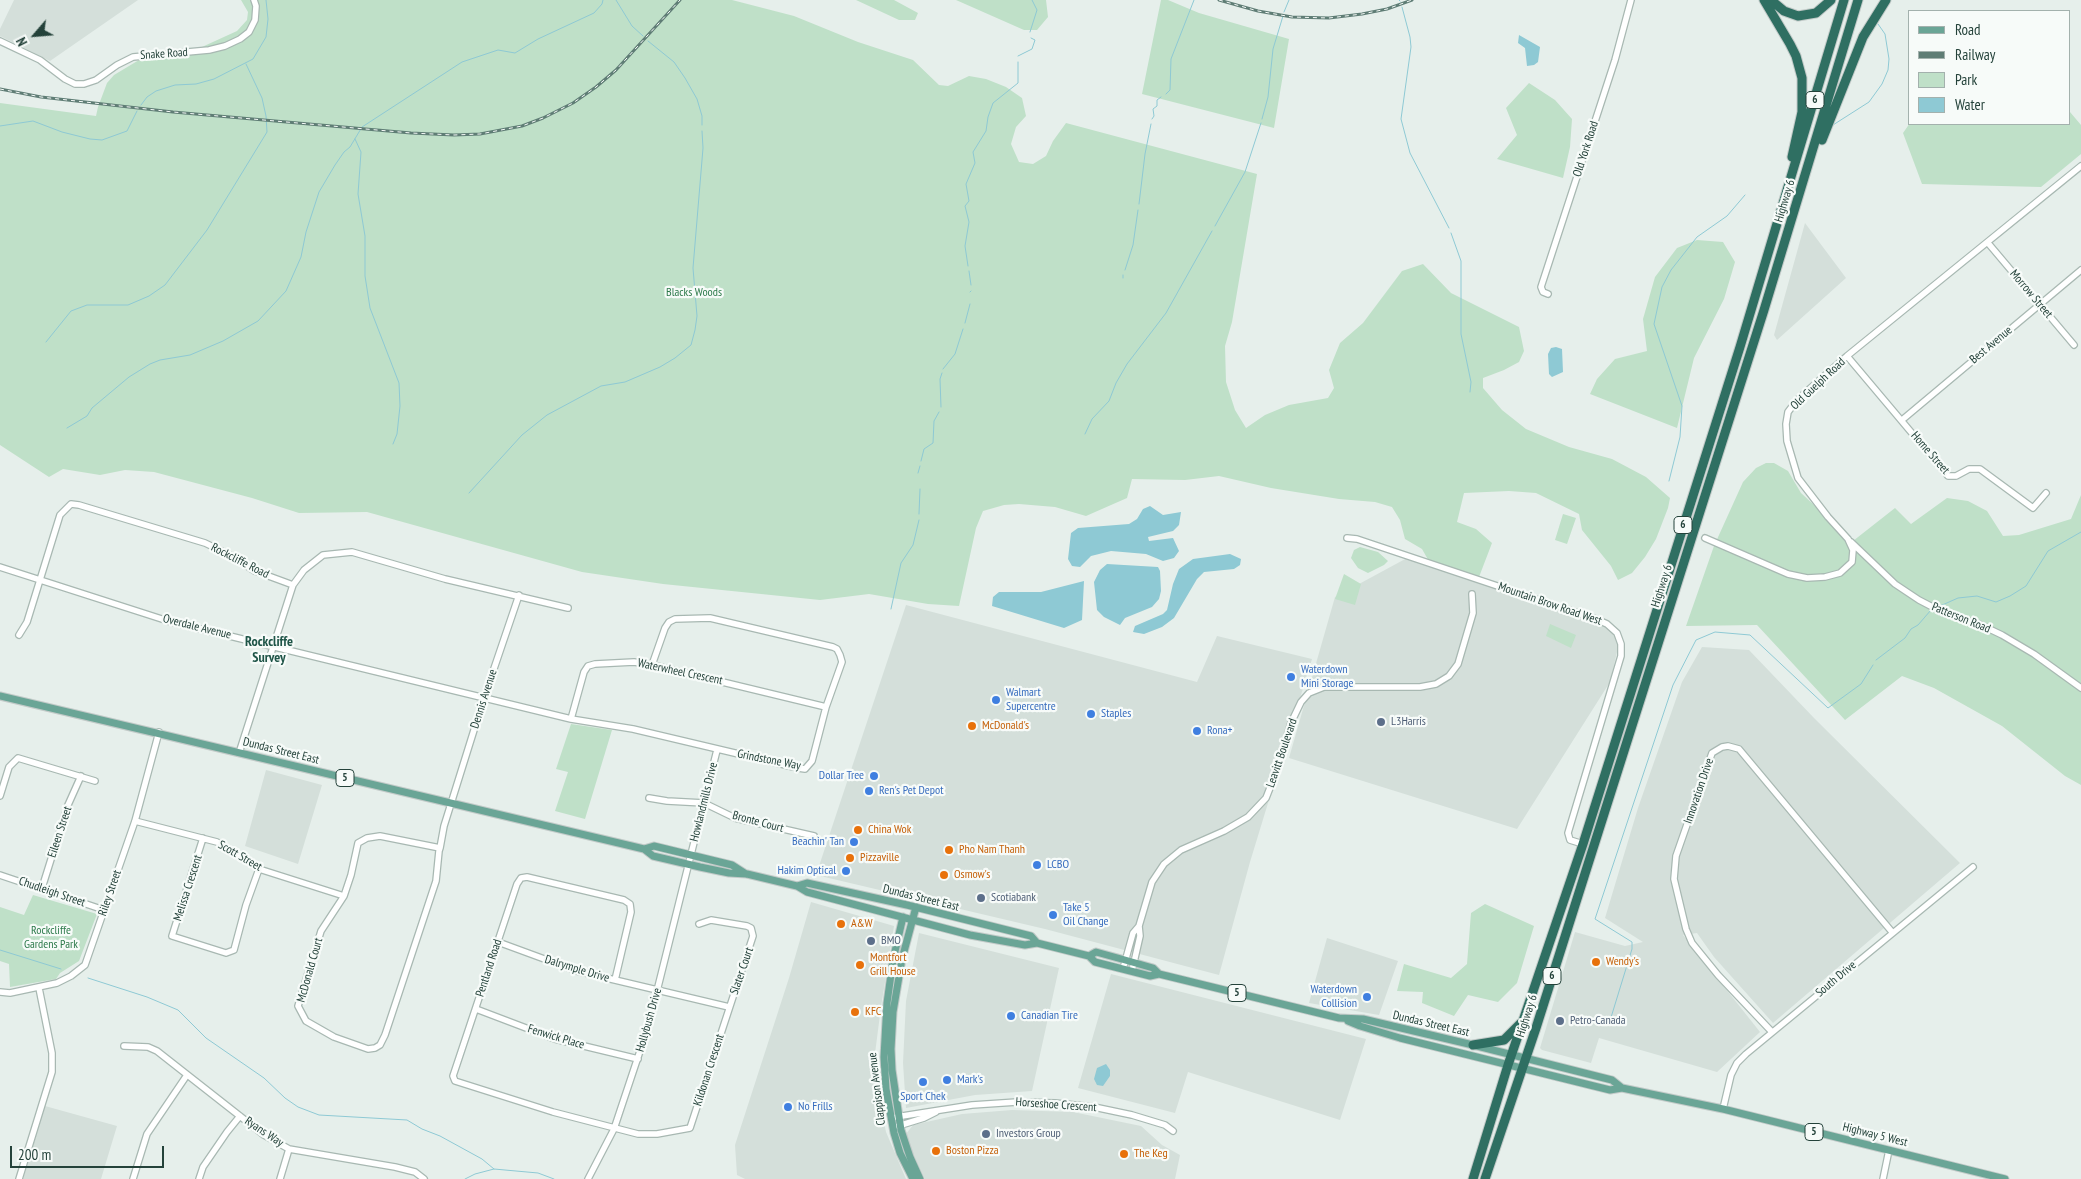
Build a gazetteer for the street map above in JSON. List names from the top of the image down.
{
  "streets": {
    "highway": ["6", "Highway 6"],
    "main road": [
      "Dundas Street East",
      "5",
      "Clappison Avenue",
      "Highway 5 West"
    ],
    "street": [
      "Snake Road",
      "Old York Road",
      "Morrow Street",
      "Best Avenue",
      "Old Guelph Road",
      "Home Street",
      "Rockcliffe Road",
      "Mountain Brow Road West",
      "Patterson Road",
      "Overdale Avenue",
      "Waterwheel Crescent",
      "Dennis Avenue",
      "Leavitt Boulevard",
      "Grindstone Way",
      "Innovation Drive",
      "Howlandmills Drive",
      "Bronte Court",
      "Eileen Street",
      "Scott Street",
      "Melissa Crescent",
      "Chudleigh Street",
      "Riley Street",
      "Pentland Road",
      "Dalrymple Drive",
      "McDonald Court",
      "Slater Court",
      "South Drive",
      "Hollybush Drive",
      "Fenwick Place",
      "Kildonan Crescent",
      "Horseshoe Crescent",
      "Ryans Way"
    ]
  },
  "crossings": [
    ["Highway 6", "Mountain Brow Road West"],
    ["Highway 6", "Dundas Street East"],
    ["Highway 6", "5"],
    ["Highway 6", "Highway 5 West"],
    ["Morrow Street", "Best Avenue"],
    ["Morrow Street", "Old Guelph Road"],
    ["Best Avenue", "Home Street"],
    ["Old Guelph Road", "Home Street"],
    ["Old Guelph Road", "Patterson Road"],
    ["Rockcliffe Road", "Overdale Avenue"],
    ["Overdale Avenue", "Dennis Avenue"],
    ["Overdale Avenue", "Grindstone Way"],
    ["Waterwheel Crescent", "Grindstone Way"],
    ["Dennis Avenue", "Dundas Street East"],
    ["Dennis Avenue", "Grindstone Way"],
    ["Dennis Avenue", "McDonald Court"],
    ["Dundas Street East", "Leavitt Boulevard"],
    ["Dundas Street East", "5"],
    ["Dundas Street East", "Howlandmills Drive"],
    ["Dundas Street East", "Riley Street"],
    ["Dundas Street East", "McDonald Court"],
    ["Dundas Street East", "Hollybush Drive"],
    ["Dundas Street East", "Clappison Avenue"],
    ["Grindstone Way", "Howlandmills Drive"],
    ["5", "Highway 5 West"],
    ["Innovation Drive", "South Drive"],
    ["Howlandmills Drive", "Bronte Court"],
    ["Howlandmills Drive", "Hollybush Drive"],
    ["Eileen Street", "Chudleigh Street"],
    ["Scott Street", "Melissa Crescent"],
    ["Scott Street", "Riley Street"],
    ["Scott Street", "McDonald Court"],
    ["Chudleigh Street", "Riley Street"],
    ["Pentland Road", "Dalrymple Drive"],
    ["Pentland Road", "Hollybush Drive"],
    ["Pentland Road", "Fenwick Place"],
    ["Pentland Road", "Kildonan Crescent"],
    ["Dalrymple Drive", "Hollybush Drive"],
    ["Slater Court", "Kildonan Crescent"],
    ["South Drive", "Highway 5 West"],
    ["Hollybush Drive", "Fenwick Place"],
    ["Hollybush Drive", "Kildonan Crescent"],
    ["Clappison Avenue", "Horseshoe Crescent"]
  ],
  "districts": ["Rockcliffe Survey"],
  "parks": ["Blacks Woods", "Rockcliffe Gardens Park"],
  "places": [
    "Waterdown Mini Storage",
    "Walmart Supercentre",
    "Staples",
    "L3Harris",
    "McDonald's",
    "Rona+",
    "Dollar Tree",
    "Ren's Pet Depot",
    "China Wok",
    "Beachin' Tan",
    "Pho Nam Thanh",
    "Pizzaville",
    "LCBO",
    "Hakim Optical",
    "Osmow's",
    "Scotiabank",
    "Take 5 Oil Change",
    "A&W",
    "BMO",
    "Wendy's",
    "Montfort Grill House",
    "Waterdown Collision",
    "KFC",
    "Canadian Tire",
    "Petro-Canada",
    "Mark's",
    "Sport Chek",
    "No Frills",
    "Investors Group",
    "Boston Pizza",
    "The Keg"
  ],
  "legend": [
    "Road",
    "Railway",
    "Park",
    "Water"
  ],
  "scale_bar": "200 m",
  "north": "bottom left"
}
